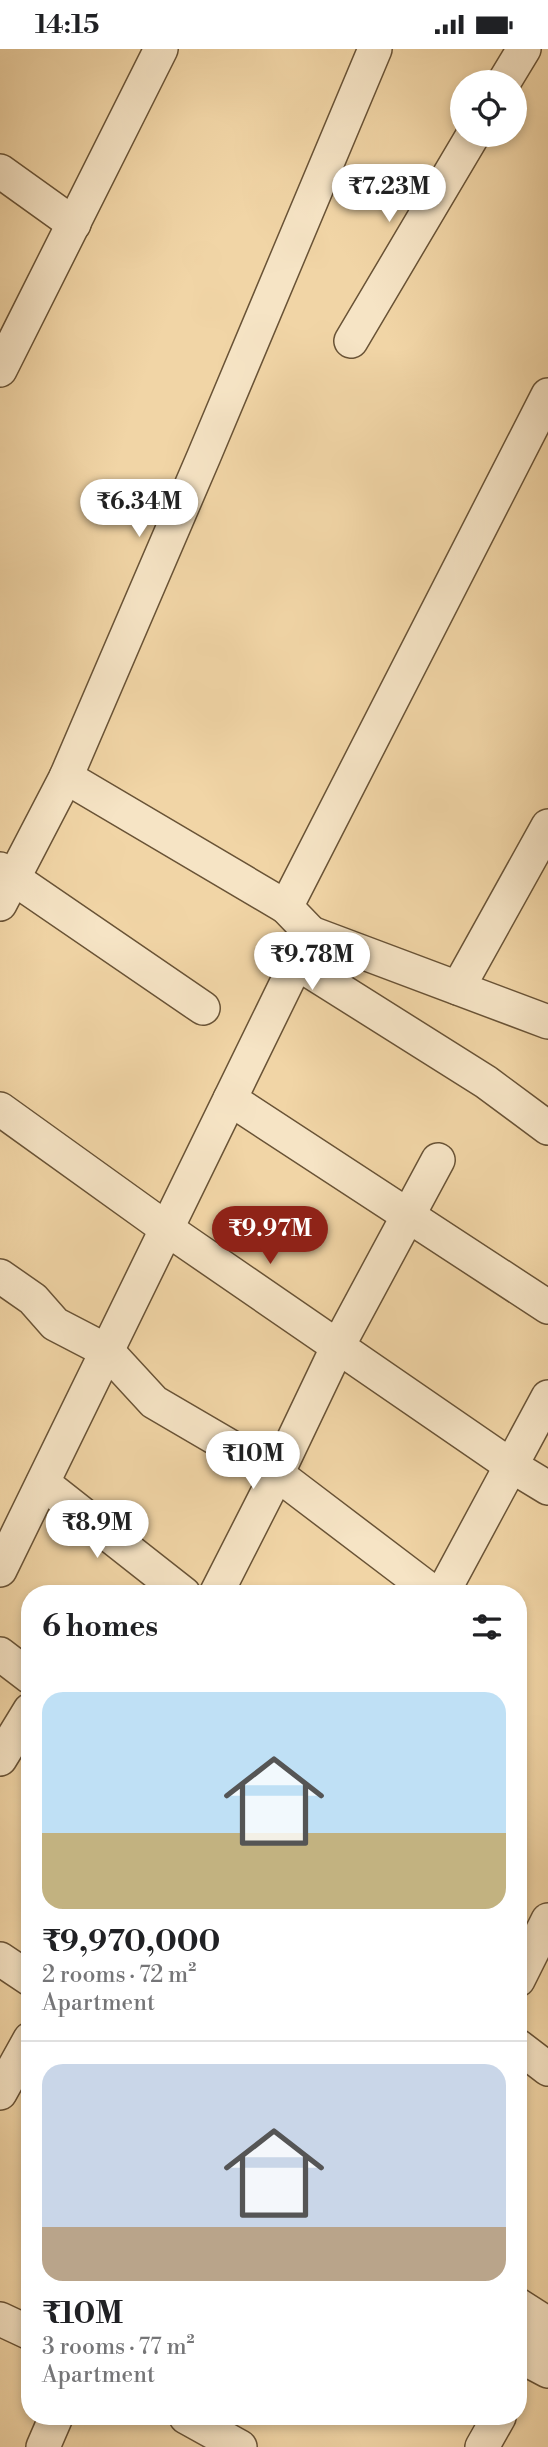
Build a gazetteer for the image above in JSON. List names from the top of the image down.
{
  "page": {
    "status": "14:15",
    "price": [
      "₹7.23M",
      "₹6.34M",
      "₹9.78M",
      "₹9.97M",
      "₹10M",
      "₹8.9M"
    ],
    "heading": "6 homes",
    "list": [
      {
        "name": "₹9,970,000",
        "note": "2 rooms · 72 m² · Apartment"
      },
      {
        "name": "₹10M",
        "note": "3 rooms · 77 m² · Apartment"
      }
    ]
  }
}
